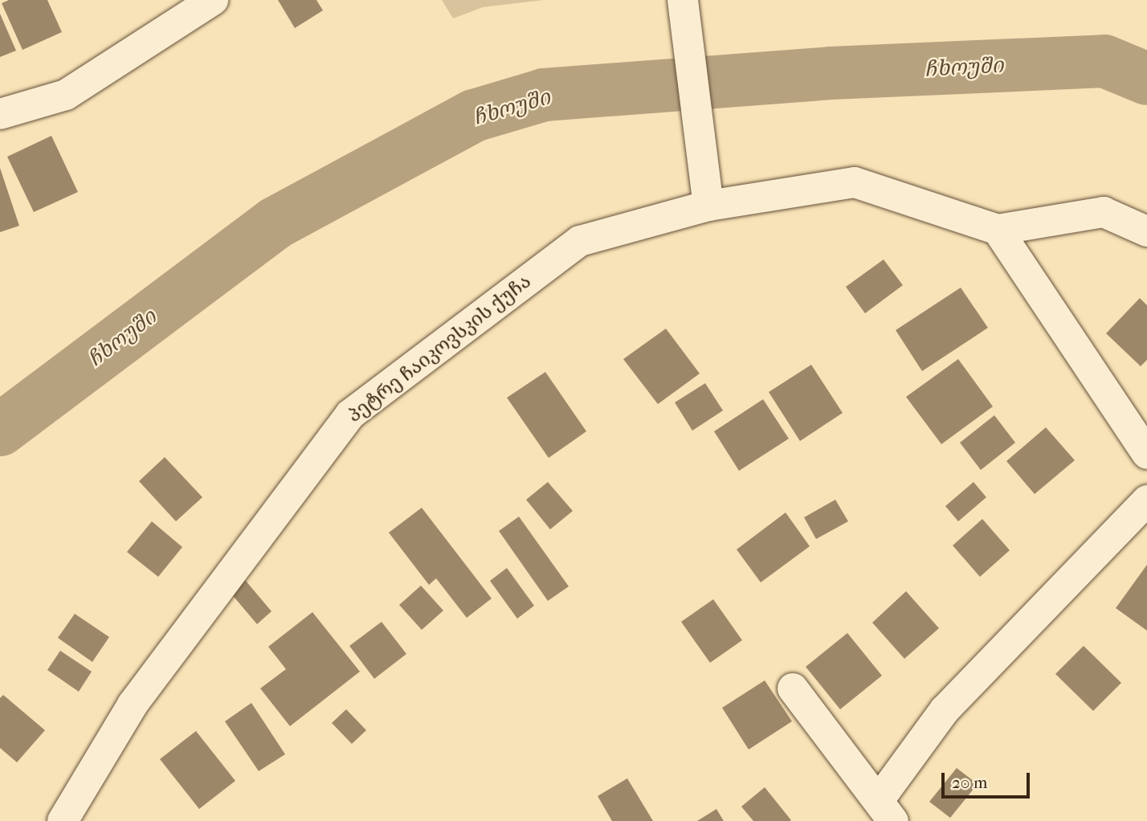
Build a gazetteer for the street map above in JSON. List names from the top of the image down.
{
  "streets": {
    "street": ["პეტრე ჩაიკოვსკის ქუჩა"]
  },
  "water": ["ჩხოუში"],
  "scale_bar": "20 m"
}
